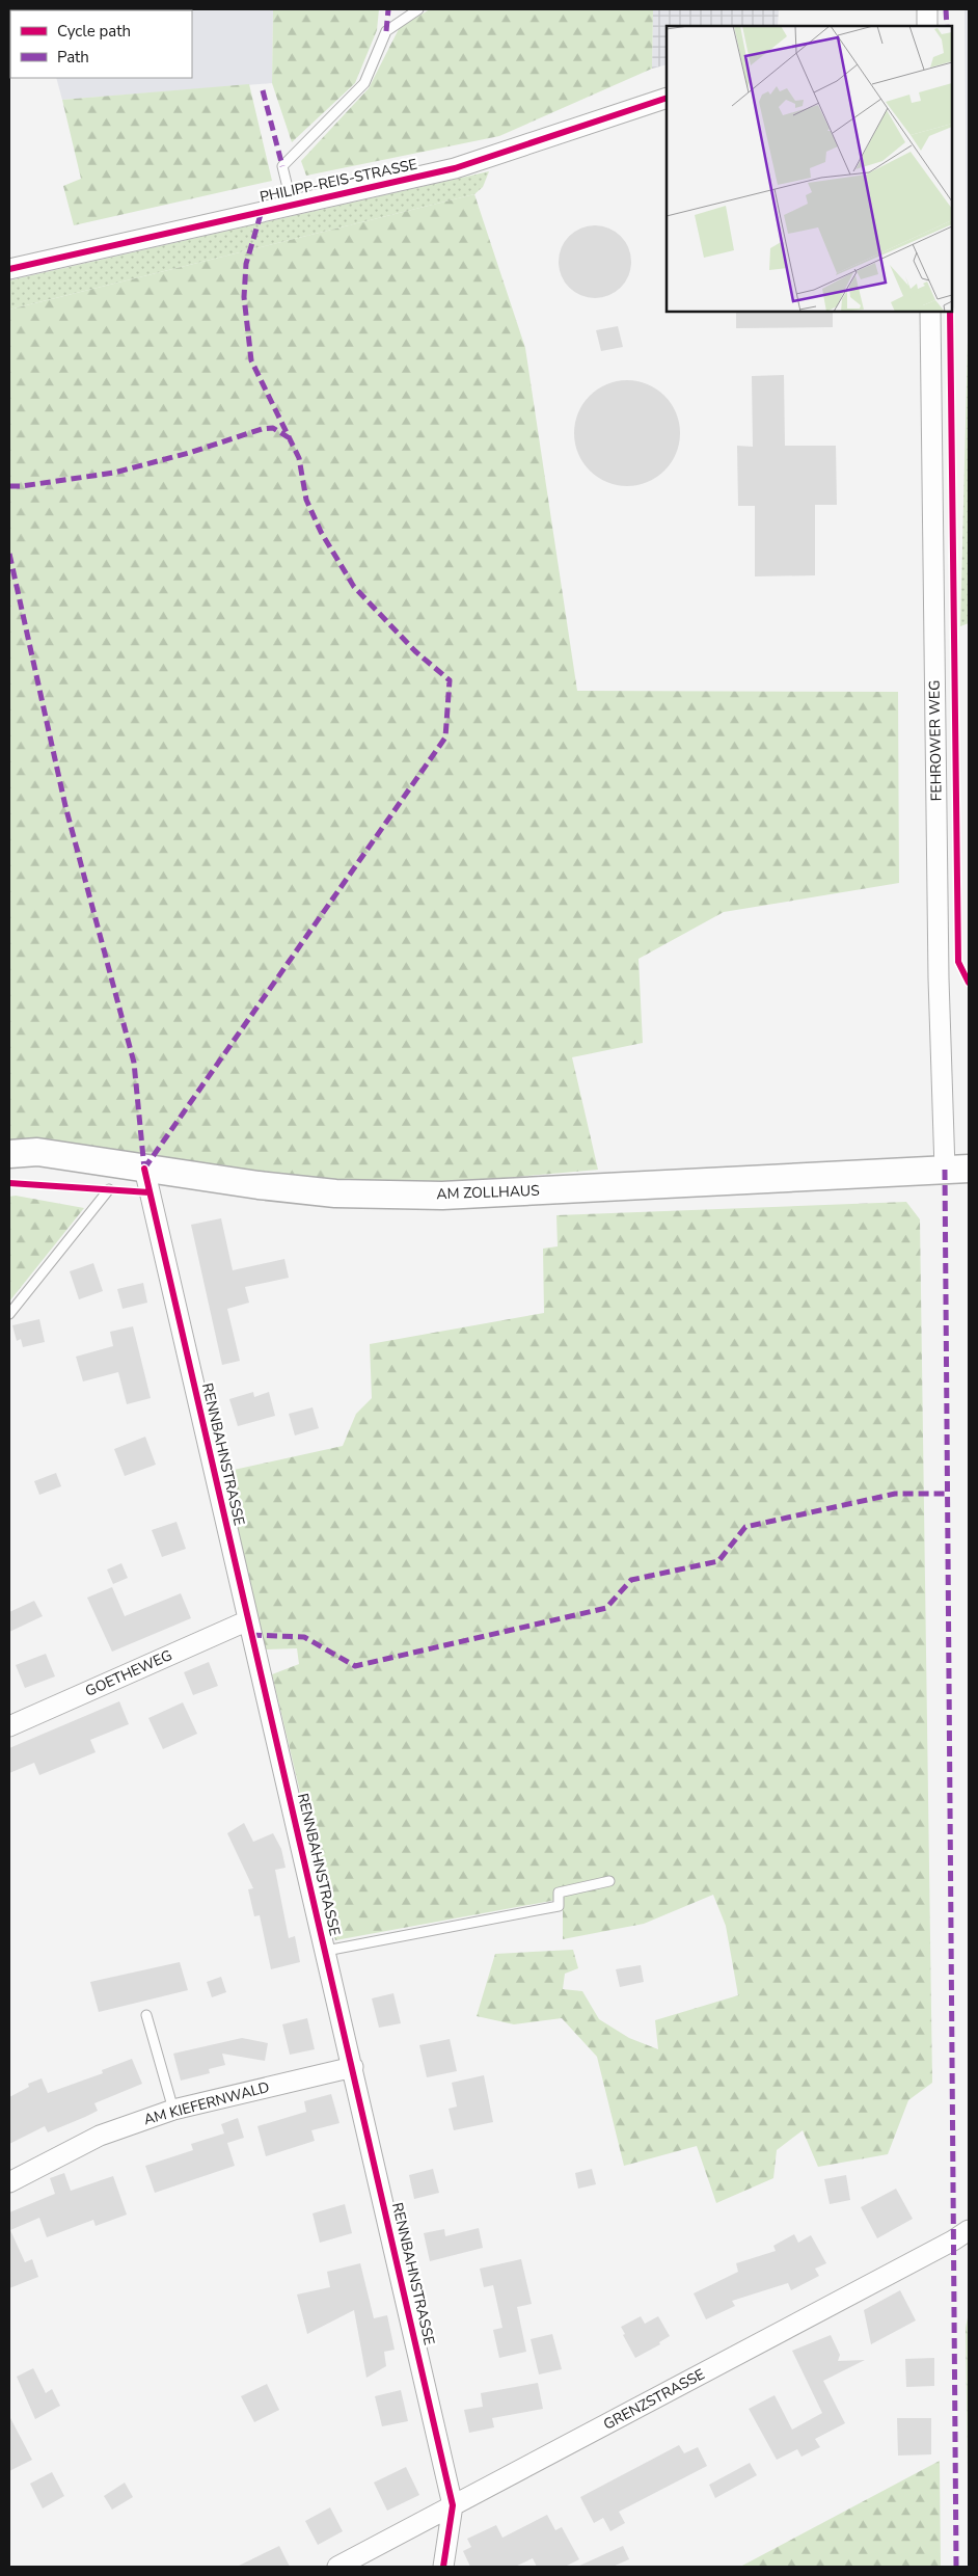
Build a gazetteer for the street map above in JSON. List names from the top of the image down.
{
  "streets": {
    "street": [
      "PHILIPP-REIS-STRASSE",
      "FEHROWER WEG",
      "AM ZOLLHAUS",
      "RENNBAHNSTRASSE",
      "GOETHEWEG",
      "AM KIEFERNWALD",
      "GRENZSTRASSE"
    ]
  },
  "crossings": [
    ["FEHROWER WEG", "AM ZOLLHAUS"],
    ["AM ZOLLHAUS", "RENNBAHNSTRASSE"],
    ["RENNBAHNSTRASSE", "GOETHEWEG"],
    ["RENNBAHNSTRASSE", "AM KIEFERNWALD"],
    ["RENNBAHNSTRASSE", "GRENZSTRASSE"]
  ],
  "legend": ["Cycle path", "Path"]
}
